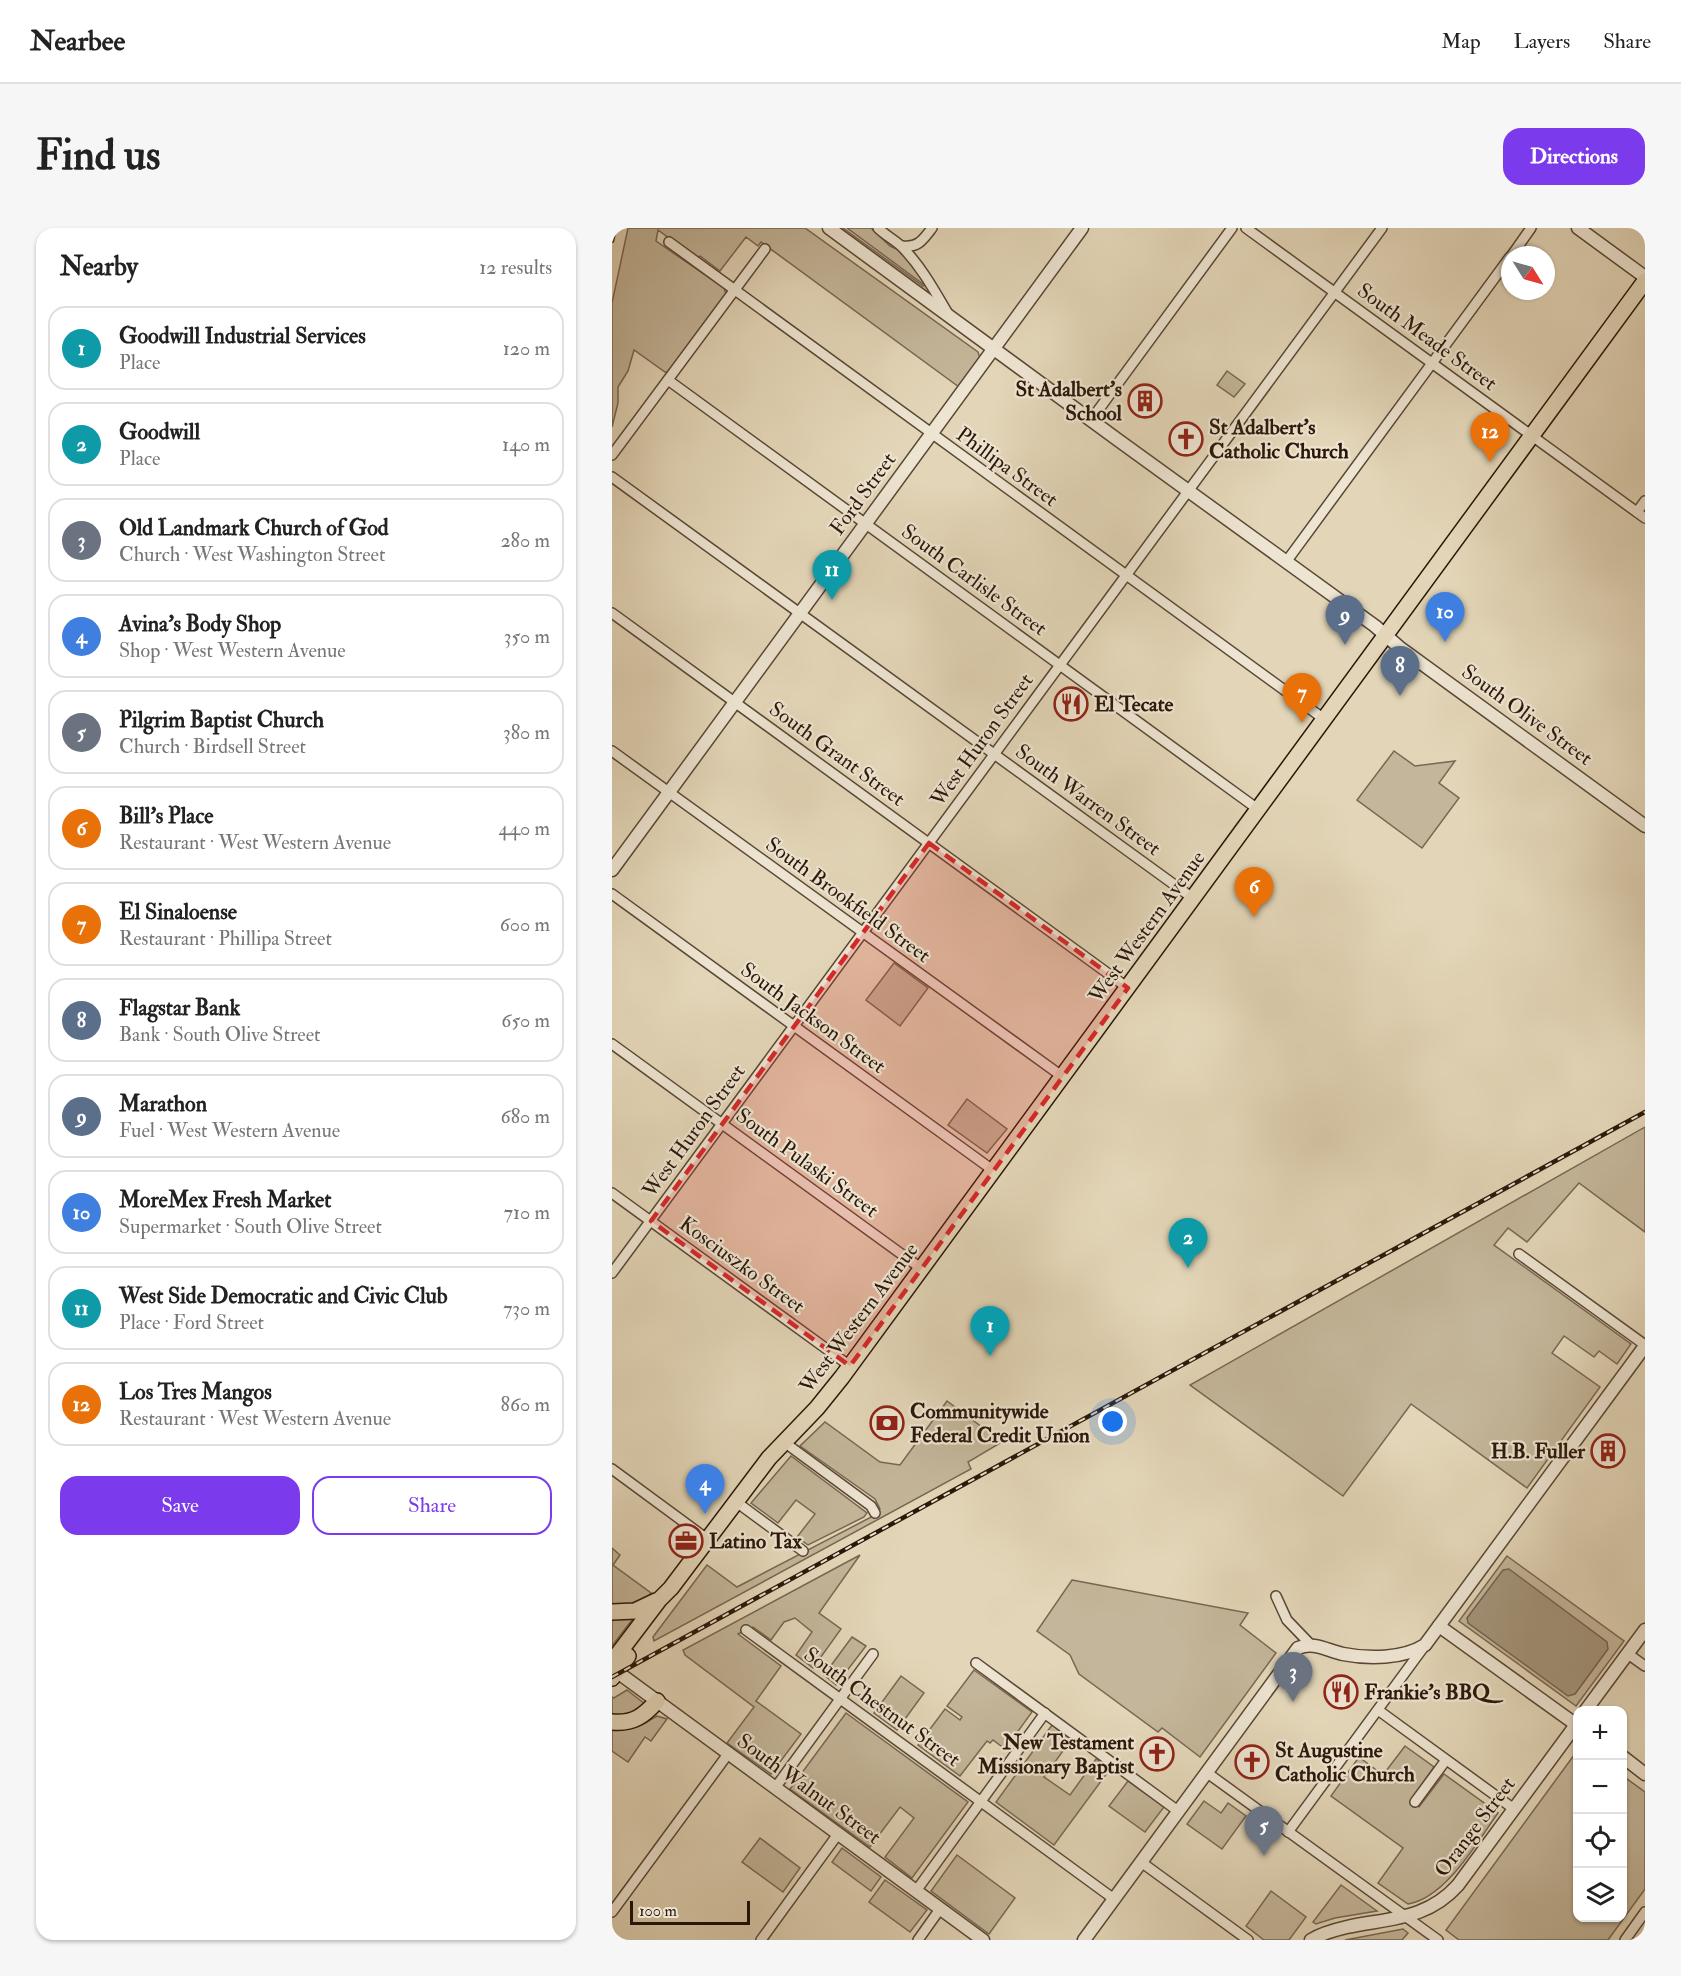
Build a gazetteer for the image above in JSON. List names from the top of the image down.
{
  "streets": {
    "main road": ["West Western Avenue"],
    "street": [
      "South Meade Street",
      "Phillipa Street",
      "Ford Street",
      "South Carlisle Street",
      "South Olive Street",
      "West Huron Street",
      "South Grant Street",
      "South Warren Street",
      "South Brookfield Street",
      "South Jackson Street",
      "South Pulaski Street",
      "Kosciuszko Street",
      "South Chestnut Street",
      "South Walnut Street",
      "Orange Street"
    ]
  },
  "crossings": [
    ["South Meade Street", "West Huron Street"],
    ["South Meade Street", "West Western Avenue"],
    ["Phillipa Street", "Ford Street"],
    ["Phillipa Street", "West Huron Street"],
    ["Phillipa Street", "West Western Avenue"],
    ["Ford Street", "South Carlisle Street"],
    ["Ford Street", "South Olive Street"],
    ["Ford Street", "South Grant Street"],
    ["Ford Street", "South Warren Street"],
    ["Ford Street", "South Brookfield Street"],
    ["South Carlisle Street", "West Huron Street"],
    ["South Carlisle Street", "West Western Avenue"],
    ["South Olive Street", "West Huron Street"],
    ["South Olive Street", "West Western Avenue"],
    ["West Huron Street", "South Grant Street"],
    ["West Huron Street", "South Warren Street"],
    ["West Huron Street", "South Brookfield Street"],
    ["West Huron Street", "South Jackson Street"],
    ["West Huron Street", "South Pulaski Street"],
    ["West Huron Street", "Kosciuszko Street"],
    ["South Grant Street", "West Western Avenue"],
    ["South Warren Street", "West Western Avenue"],
    ["South Brookfield Street", "West Western Avenue"],
    ["West Western Avenue", "South Jackson Street"],
    ["West Western Avenue", "South Pulaski Street"],
    ["West Western Avenue", "Kosciuszko Street"],
    ["West Western Avenue", "South Walnut Street"]
  ],
  "places": {
    "building": ["St Adalbert's School", "H.B. Fuller"],
    "church": ["St Adalbert's Catholic Church", "New Testament Missionary Baptist", "St Augustine Catholic Church"],
    "restaurant": ["El Tecate", "Frankie's BBQ"],
    "bank": ["Communitywide Federal Credit Union"],
    "office": ["Latino Tax"]
  },
  "scale_bar": "100 m",
  "north": "bottom right",
  "page": {
    "header": "Nearbee",
    "nav": ["Map", "Layers", "Share"],
    "buttons": [
      "Directions",
      ["Save", "Share"]
    ],
    "title": "Find us",
    "heading": ["Nearby", "12 results"],
    "list": [
      {
        "mark": "1",
        "name": "Goodwill Industrial Services",
        "note": "Place",
        "value": "120 m"
      },
      {
        "mark": "2",
        "name": "Goodwill",
        "note": "Place",
        "value": "140 m"
      },
      {
        "mark": "3",
        "name": "Old Landmark Church of God",
        "note": "Church · West Washington Street",
        "value": "280 m"
      },
      {
        "mark": "4",
        "name": "Avina's Body Shop",
        "note": "Shop · West Western Avenue",
        "value": "350 m"
      },
      {
        "mark": "5",
        "name": "Pilgrim Baptist Church",
        "note": "Church · Birdsell Street",
        "value": "380 m"
      },
      {
        "mark": "6",
        "name": "Bill's Place",
        "note": "Restaurant · West Western Avenue",
        "value": "440 m"
      },
      {
        "mark": "7",
        "name": "El Sinaloense",
        "note": "Restaurant · Phillipa Street",
        "value": "600 m"
      },
      {
        "mark": "8",
        "name": "Flagstar Bank",
        "note": "Bank · South Olive Street",
        "value": "650 m"
      },
      {
        "mark": "9",
        "name": "Marathon",
        "note": "Fuel · West Western Avenue",
        "value": "680 m"
      },
      {
        "mark": "10",
        "name": "MoreMex Fresh Market",
        "note": "Supermarket · South Olive Street",
        "value": "710 m"
      },
      {
        "mark": "11",
        "name": "West Side Democratic and Civic Club",
        "note": "Place · Ford Street",
        "value": "730 m"
      },
      {
        "mark": "12",
        "name": "Los Tres Mangos",
        "note": "Restaurant · West Western Avenue",
        "value": "860 m"
      }
    ],
    "pins": [
      "12",
      "11",
      "10",
      "9",
      "8",
      "7",
      "6",
      "2",
      "1",
      "4",
      "3",
      "5"
    ],
    "map_buttons": ["+", "−"],
    "scale": "100 m"
  }
}
